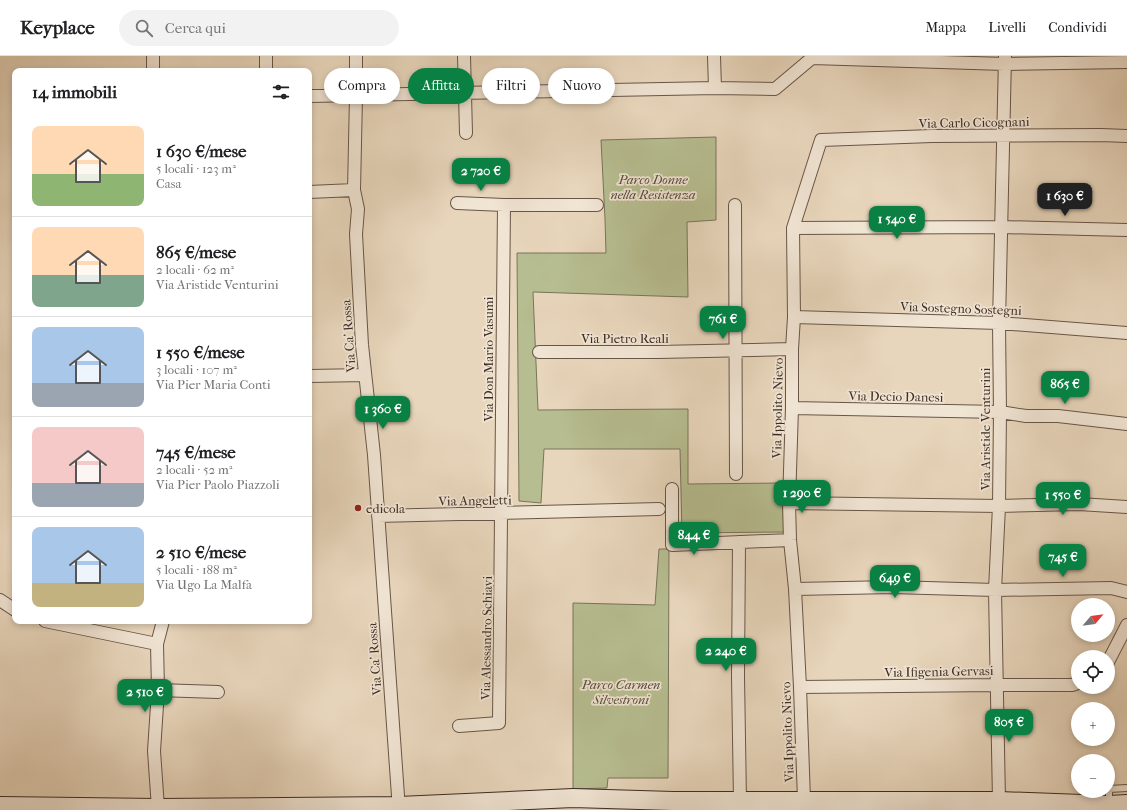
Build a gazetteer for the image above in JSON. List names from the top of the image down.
{
  "streets": {
    "street": [
      "Via Carlo Cicognani",
      "Via Sostegno Sostegni",
      "Via Ca' Rossa",
      "Via Pietro Reali",
      "Via Don Mario Vasumi",
      "Via Decio Danesi",
      "Via Ippolito Nievo",
      "Via Aristide Venturini",
      "Via Angeletti",
      "Via Alessandro Schiavi",
      "Via Ifigenia Gervasi"
    ]
  },
  "crossings": [
    ["Via Carlo Cicognani", "Via Ippolito Nievo"],
    ["Via Carlo Cicognani", "Via Aristide Venturini"],
    ["Via Sostegno Sostegni", "Via Ippolito Nievo"],
    ["Via Sostegno Sostegni", "Via Aristide Venturini"],
    ["Via Ca' Rossa", "Via Angeletti"],
    ["Via Pietro Reali", "Via Ippolito Nievo"],
    ["Via Don Mario Vasumi", "Via Angeletti"],
    ["Via Don Mario Vasumi", "Via Alessandro Schiavi"],
    ["Via Decio Danesi", "Via Ippolito Nievo"],
    ["Via Decio Danesi", "Via Aristide Venturini"],
    ["Via Ippolito Nievo", "Via Ifigenia Gervasi"],
    ["Via Aristide Venturini", "Via Ifigenia Gervasi"],
    ["Via Angeletti", "Via Alessandro Schiavi"]
  ],
  "parks": ["Parco Donne nella Resistenza", "Parco Carmen Silvestroni"],
  "places": ["edicola"],
  "north": "top right",
  "page": {
    "header": "Keyplace",
    "search": "Cerca qui",
    "nav": ["Mappa", "Livelli", "Condividi"],
    "chip": [
      "Compra",
      "Affitta",
      "Filtri",
      "Nuovo"
    ],
    "heading": "14 immobili",
    "list": [
      {
        "name": "1 630 €/mese",
        "note": "5 locali · 123 m² · Casa"
      },
      {
        "name": "865 €/mese",
        "note": "2 locali · 62 m² · Via Aristide Venturini"
      },
      {
        "name": "1 550 €/mese",
        "note": "3 locali · 107 m² · Via Pier Maria Conti"
      },
      {
        "name": "745 €/mese",
        "note": "2 locali · 52 m² · Via Pier Paolo Piazzoli"
      },
      {
        "name": "2 510 €/mese",
        "note": "5 locali · 188 m² · Via Ugo La Malfa"
      }
    ],
    "price": [
      "2 720 €",
      "1 630 €",
      "1 540 €",
      "761 €",
      "865 €",
      "1 360 €",
      "1 290 €",
      "1 550 €",
      "844 €",
      "745 €",
      "649 €",
      "2 240 €",
      "2 510 €",
      "805 €"
    ],
    "map_buttons": ["+", "−"]
  }
}
